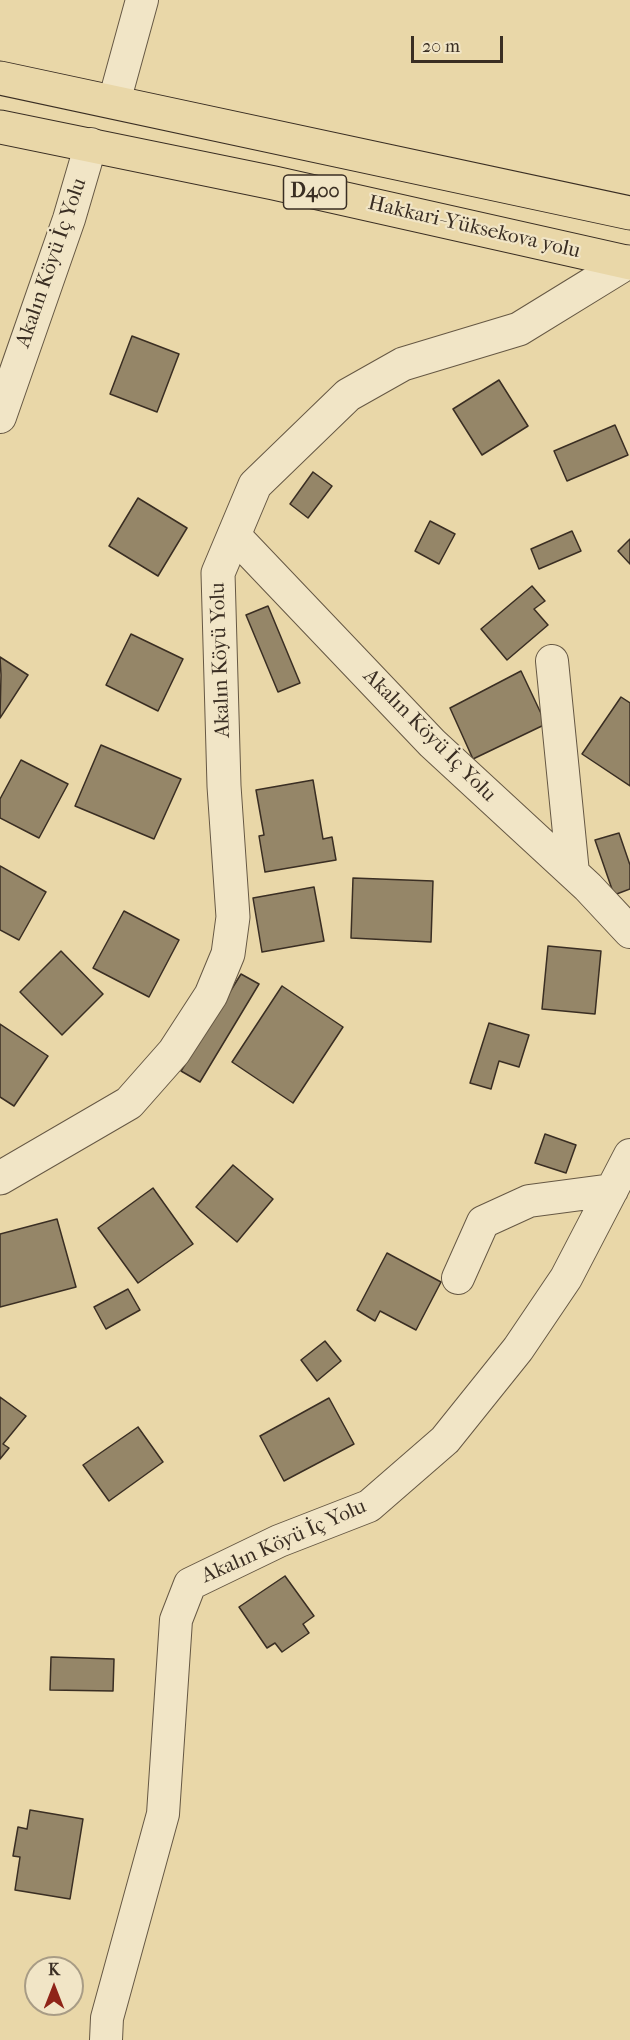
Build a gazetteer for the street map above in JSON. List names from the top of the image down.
{
  "streets": {
    "highway": ["D400", "Hakkari-Yüksekova yolu"],
    "street": ["Akalın Köyü İç Yolu", "Akalın Köyü Yolu"]
  },
  "crossings": [
    ["Hakkari-Yüksekova yolu", "Akalın Köyü İç Yolu"],
    ["Hakkari-Yüksekova yolu", "Akalın Köyü Yolu"],
    ["Akalın Köyü İç Yolu", "Akalın Köyü Yolu"]
  ],
  "scale_bar": "20 m",
  "north": "top"
}
